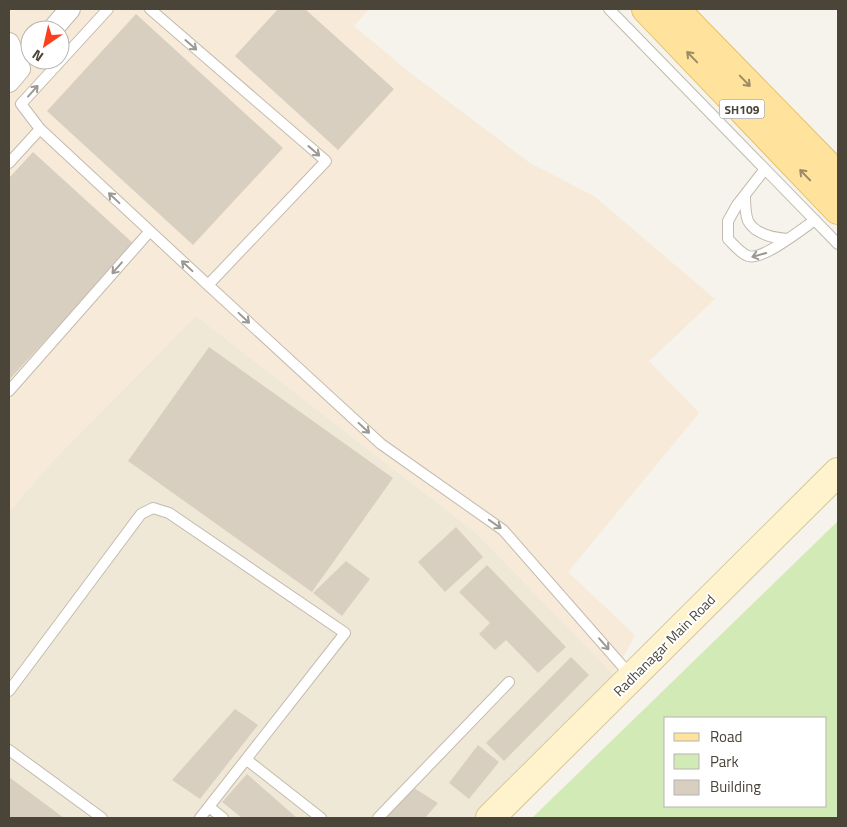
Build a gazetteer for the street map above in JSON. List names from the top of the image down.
{
  "streets": {
    "main road": ["SH109"],
    "street": ["Radhanagar Main Road"]
  },
  "legend": ["Road", "Park", "Building"],
  "north": "bottom left"
}
